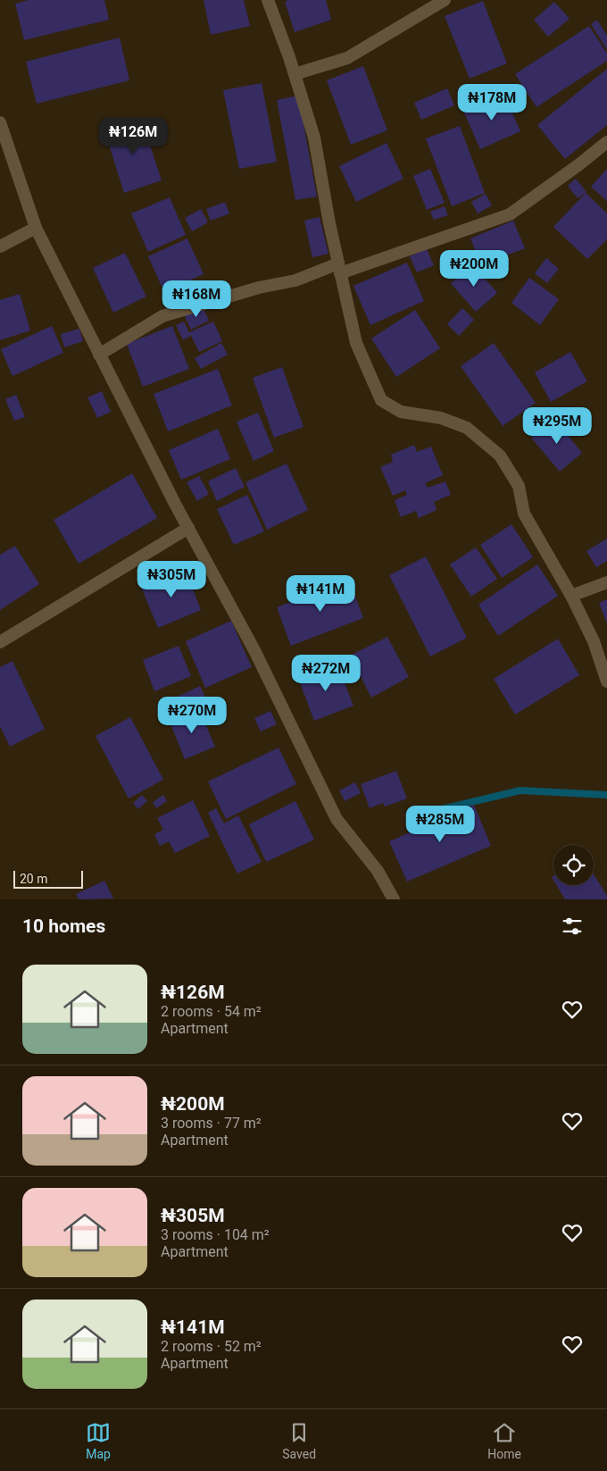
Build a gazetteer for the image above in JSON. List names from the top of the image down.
{
  "scale_bar": "20 m",
  "page": {
    "price": [
      "₦178M",
      "₦126M",
      "₦200M",
      "₦168M",
      "₦295M",
      "₦305M",
      "₦141M",
      "₦272M",
      "₦270M",
      "₦285M"
    ],
    "scale": "20 m",
    "heading": "10 homes",
    "list": [
      {
        "name": "₦126M",
        "note": "2 rooms · 54 m² · Apartment"
      },
      {
        "name": "₦200M",
        "note": "3 rooms · 77 m² · Apartment"
      },
      {
        "name": "₦305M",
        "note": "3 rooms · 104 m² · Apartment"
      },
      {
        "name": "₦141M",
        "note": "2 rooms · 52 m² · Apartment"
      }
    ],
    "tabs": ["Map", "Saved", "Home"]
  }
}
